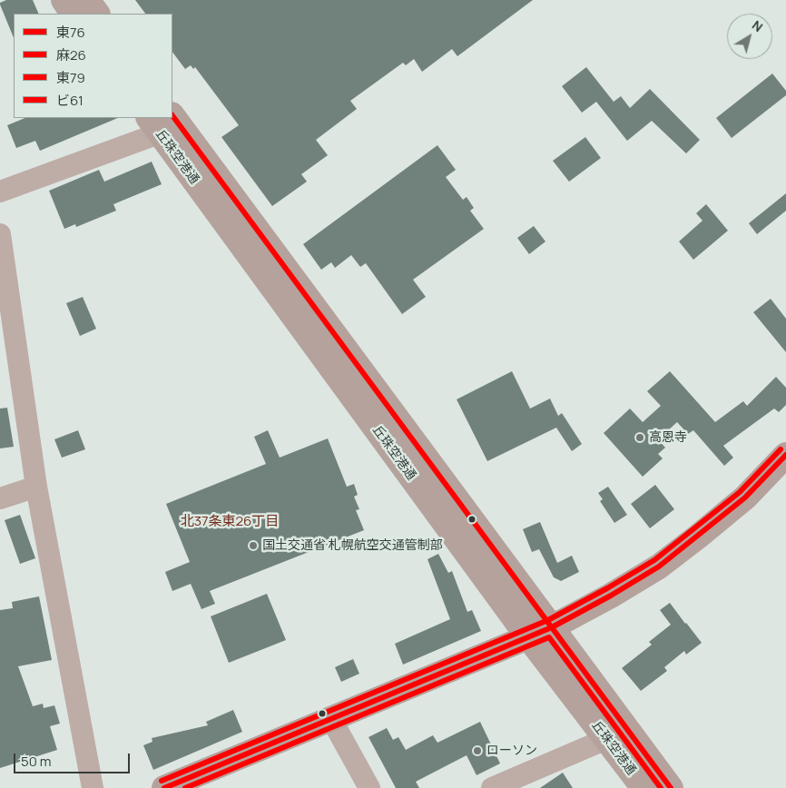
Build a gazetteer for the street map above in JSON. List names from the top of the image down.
{
  "streets": {
    "main road": ["丘珠空港通"]
  },
  "districts": ["北37条東26丁目"],
  "places": ["高恩寺", "国土交通省 札幌航空交通管制部", "ローソン"],
  "lines": [
    "transit line 麻26",
    "transit line ビ61",
    "transit line 東76",
    "transit line 東79"
  ],
  "legend": [
    "東76",
    "麻26",
    "東79",
    "ビ61"
  ],
  "scale_bar": "50 m",
  "north": "top right"
}
